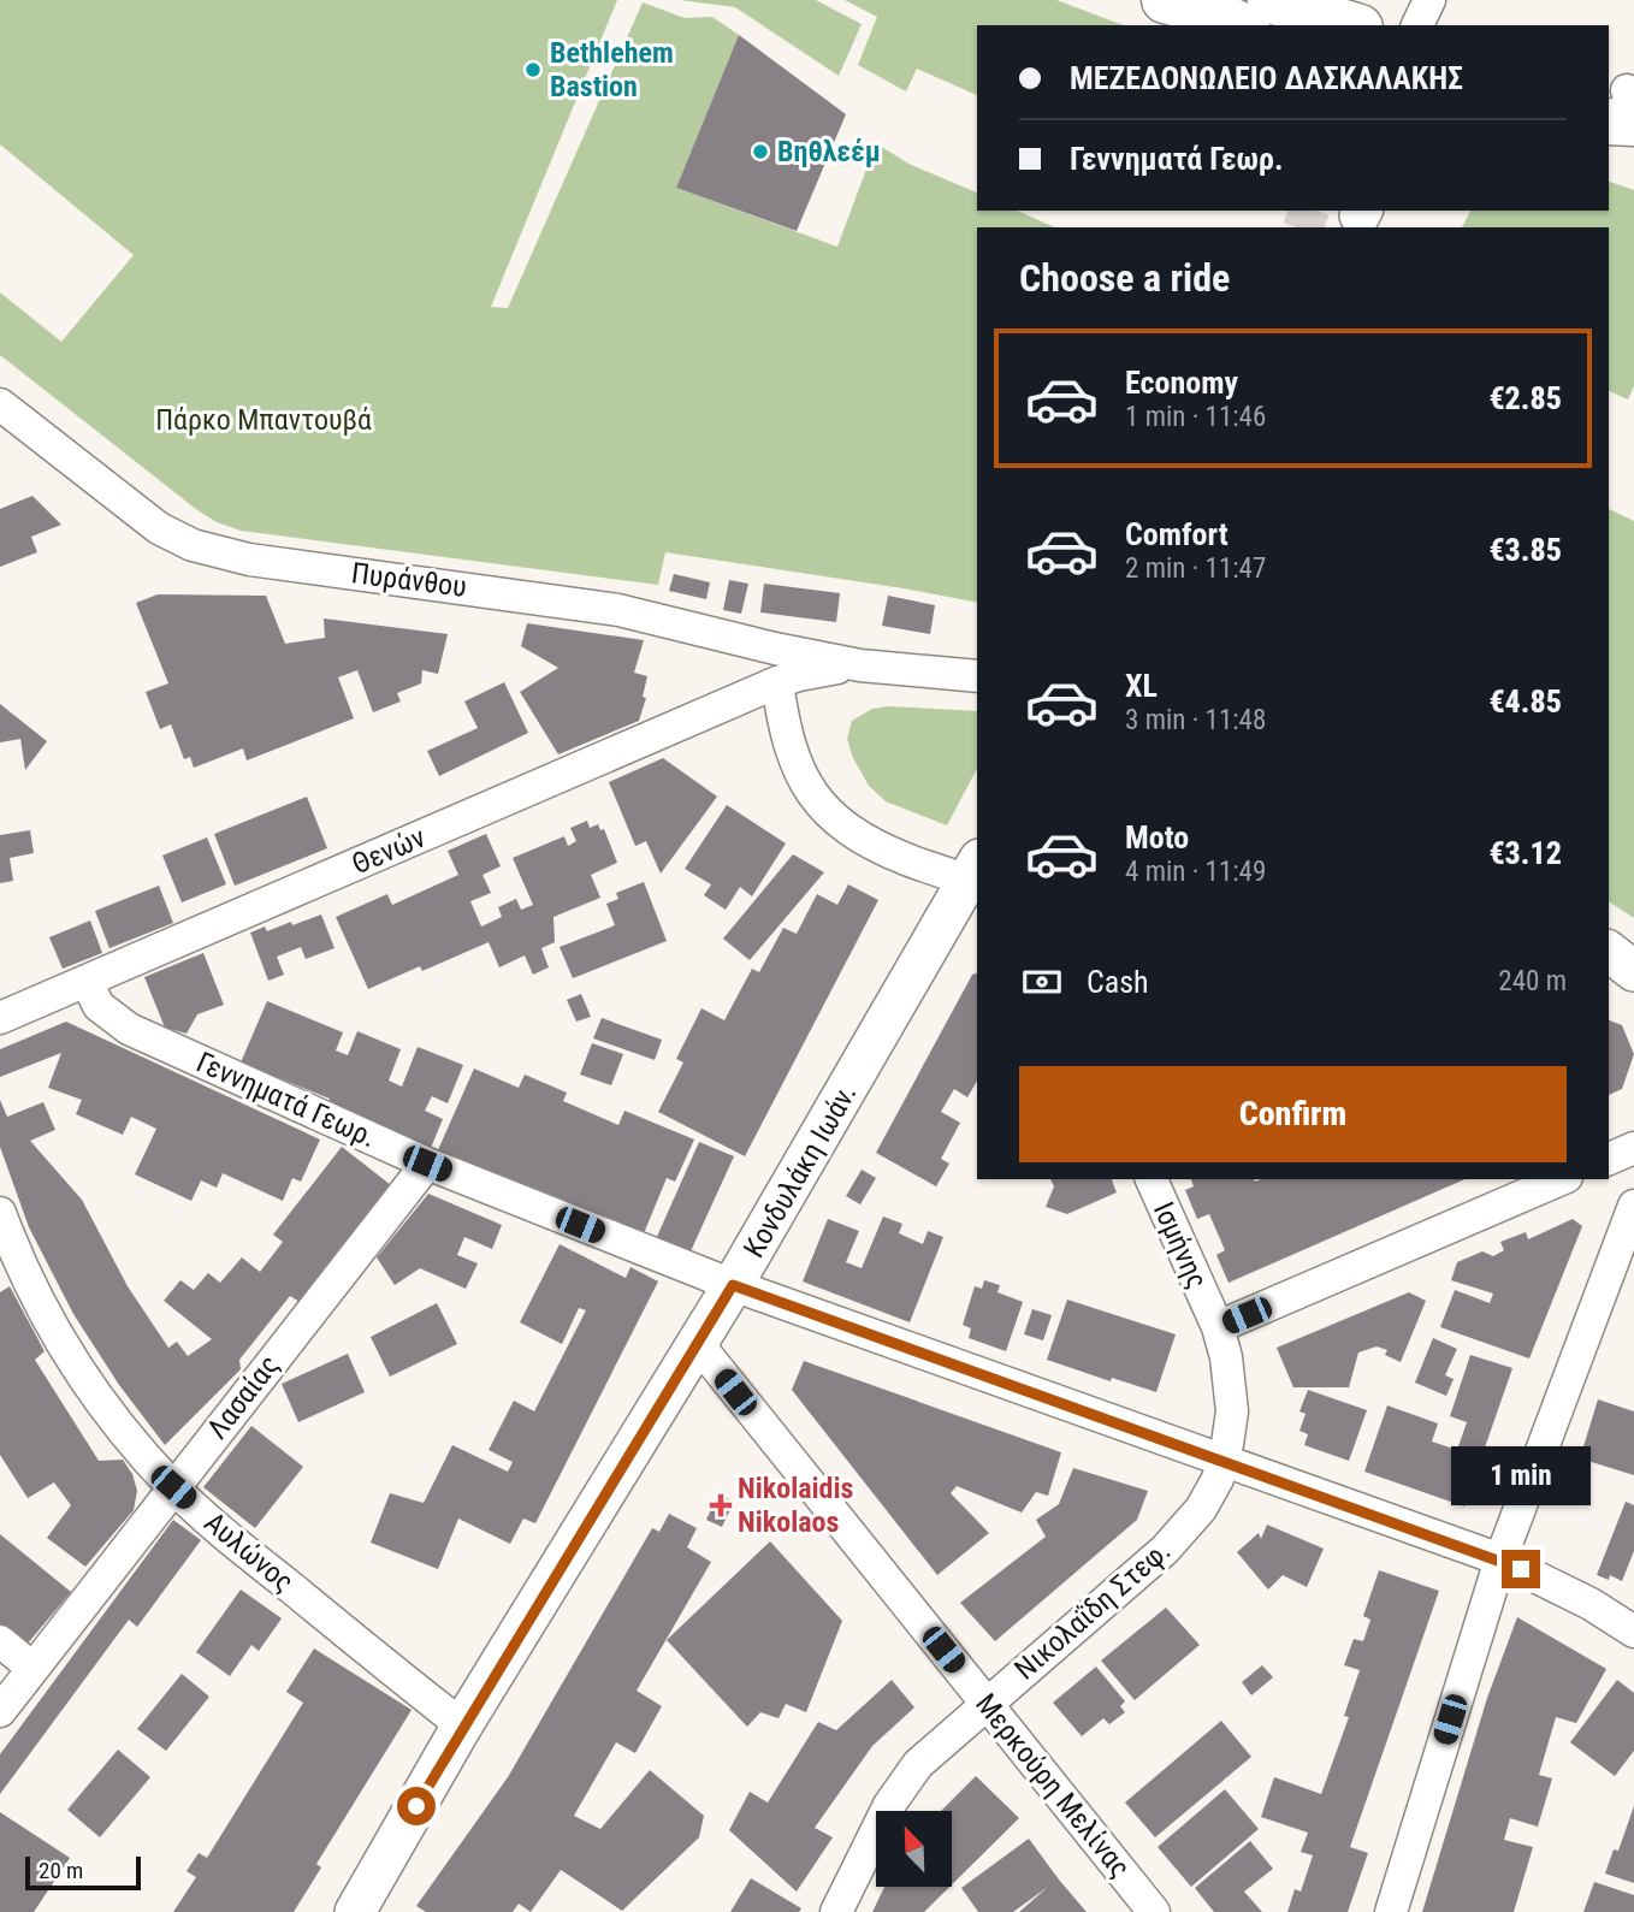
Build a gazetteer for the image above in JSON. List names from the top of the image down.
{
  "streets": {
    "street": [
      "Πυράνθου",
      "Θενών",
      "Γεννηματά Γεωρ.",
      "Κονδυλάκη Ιωάν.",
      "Ισμήνης",
      "Λασαίας",
      "Αυλώνος",
      "Νικολαΐδη Στεφ.",
      "Μερκούρη Μελίνας"
    ]
  },
  "crossings": [
    ["Πυράνθου", "Θενών"],
    ["Θενών", "Γεννηματά Γεωρ."],
    ["Γεννηματά Γεωρ.", "Κονδυλάκη Ιωάν."],
    ["Γεννηματά Γεωρ.", "Ισμήνης"],
    ["Γεννηματά Γεωρ.", "Λασαίας"],
    ["Γεννηματά Γεωρ.", "Νικολαΐδη Στεφ."],
    ["Κονδυλάκη Ιωάν.", "Αυλώνος"],
    ["Κονδυλάκη Ιωάν.", "Μερκούρη Μελίνας"],
    ["Ισμήνης", "Νικολαΐδη Στεφ."],
    ["Λασαίας", "Αυλώνος"],
    ["Νικολαΐδη Στεφ.", "Μερκούρη Μελίνας"]
  ],
  "parks": ["Πάρκο Μπαντουβά"],
  "places": {
    "other": ["Bethlehem Bastion", "Βηθλεέμ"],
    "health": ["Nikolaidis Nikolaos"]
  },
  "scale_bar": "20 m",
  "north": "top left",
  "page": {
    "banner": ["ΜΕΖΕΔΟΝΩΛΕΙΟ ΔΑΣΚΑΛΑΚΗΣ", "Γεννηματά Γεωρ."],
    "heading": "Choose a ride",
    "list": [
      {
        "name": "Economy",
        "note": "1 min · 11:46",
        "value": "€2.85"
      },
      {
        "name": "Comfort",
        "note": "2 min · 11:47",
        "value": "€3.85"
      },
      {
        "name": "XL",
        "note": "3 min · 11:48",
        "value": "€4.85"
      },
      {
        "name": "Moto",
        "note": "4 min · 11:49",
        "value": "€3.12"
      }
    ],
    "pay": ["Cash", "240 m"],
    "buttons": "Confirm",
    "bubble": "1 min",
    "scale": "20 m"
  }
}
